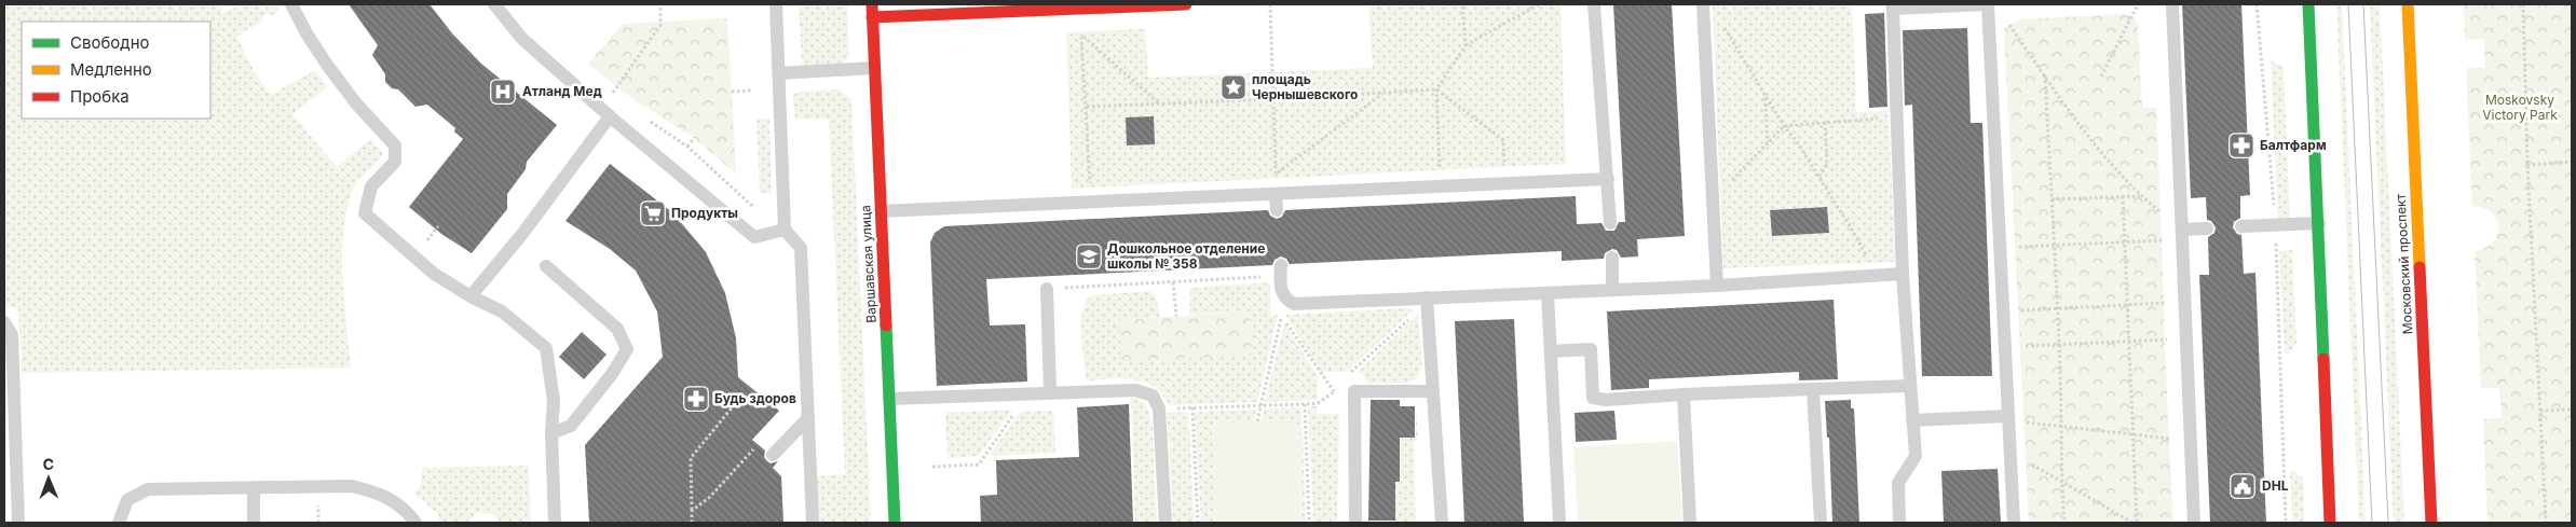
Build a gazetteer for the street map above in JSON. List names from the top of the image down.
{
  "streets": {
    "main road": ["Варшавская улица", "Московский проспект"]
  },
  "parks": ["Moskovsky Victory Park"],
  "places": {
    "place": ["площадь Чернышевского"],
    "hospital": ["Атланд Мед"],
    "pharmacy": ["Балтфарм", "Будь здоров"],
    "supermarket": ["Продукты"],
    "school or university": ["Дошкольное отделение школы № 358"],
    "public building": ["DHL"]
  },
  "legend": ["Свободно", "Медленно", "Пробка"],
  "north": "top"
}
